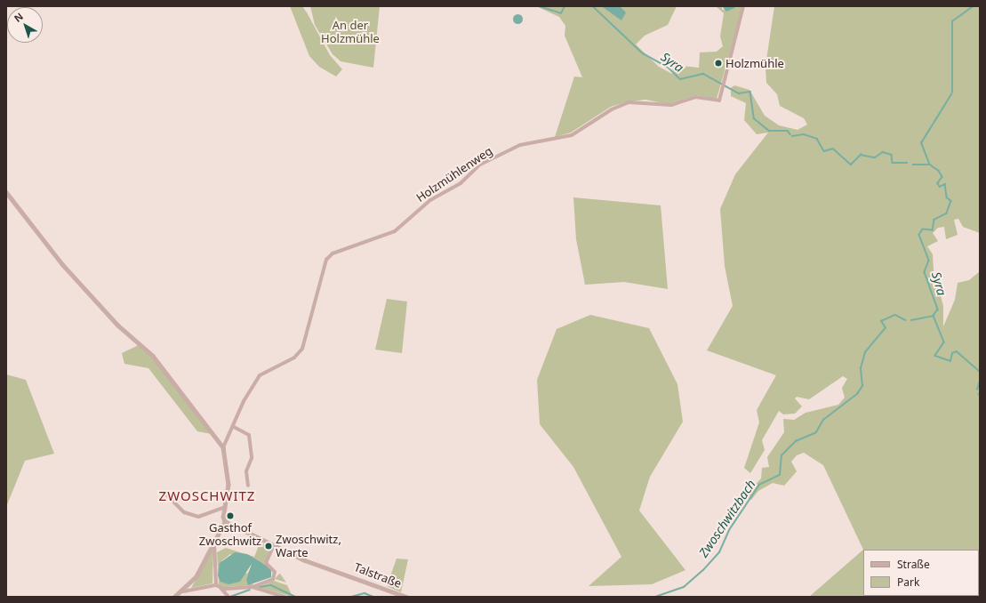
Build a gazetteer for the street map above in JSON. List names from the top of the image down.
{
  "streets": {
    "street": ["Holzmühlenweg", "Talstraße"]
  },
  "districts": ["ZWOSCHWITZ"],
  "water": ["Syra", "Zwoschwitzbach"],
  "parks": ["An der Holzmühle"],
  "places": ["Holzmühle", "Gasthof Zwoschwitz", "Zwoschwitz, Warte"],
  "legend": ["Straße", "Park"],
  "north": "top left"
}
